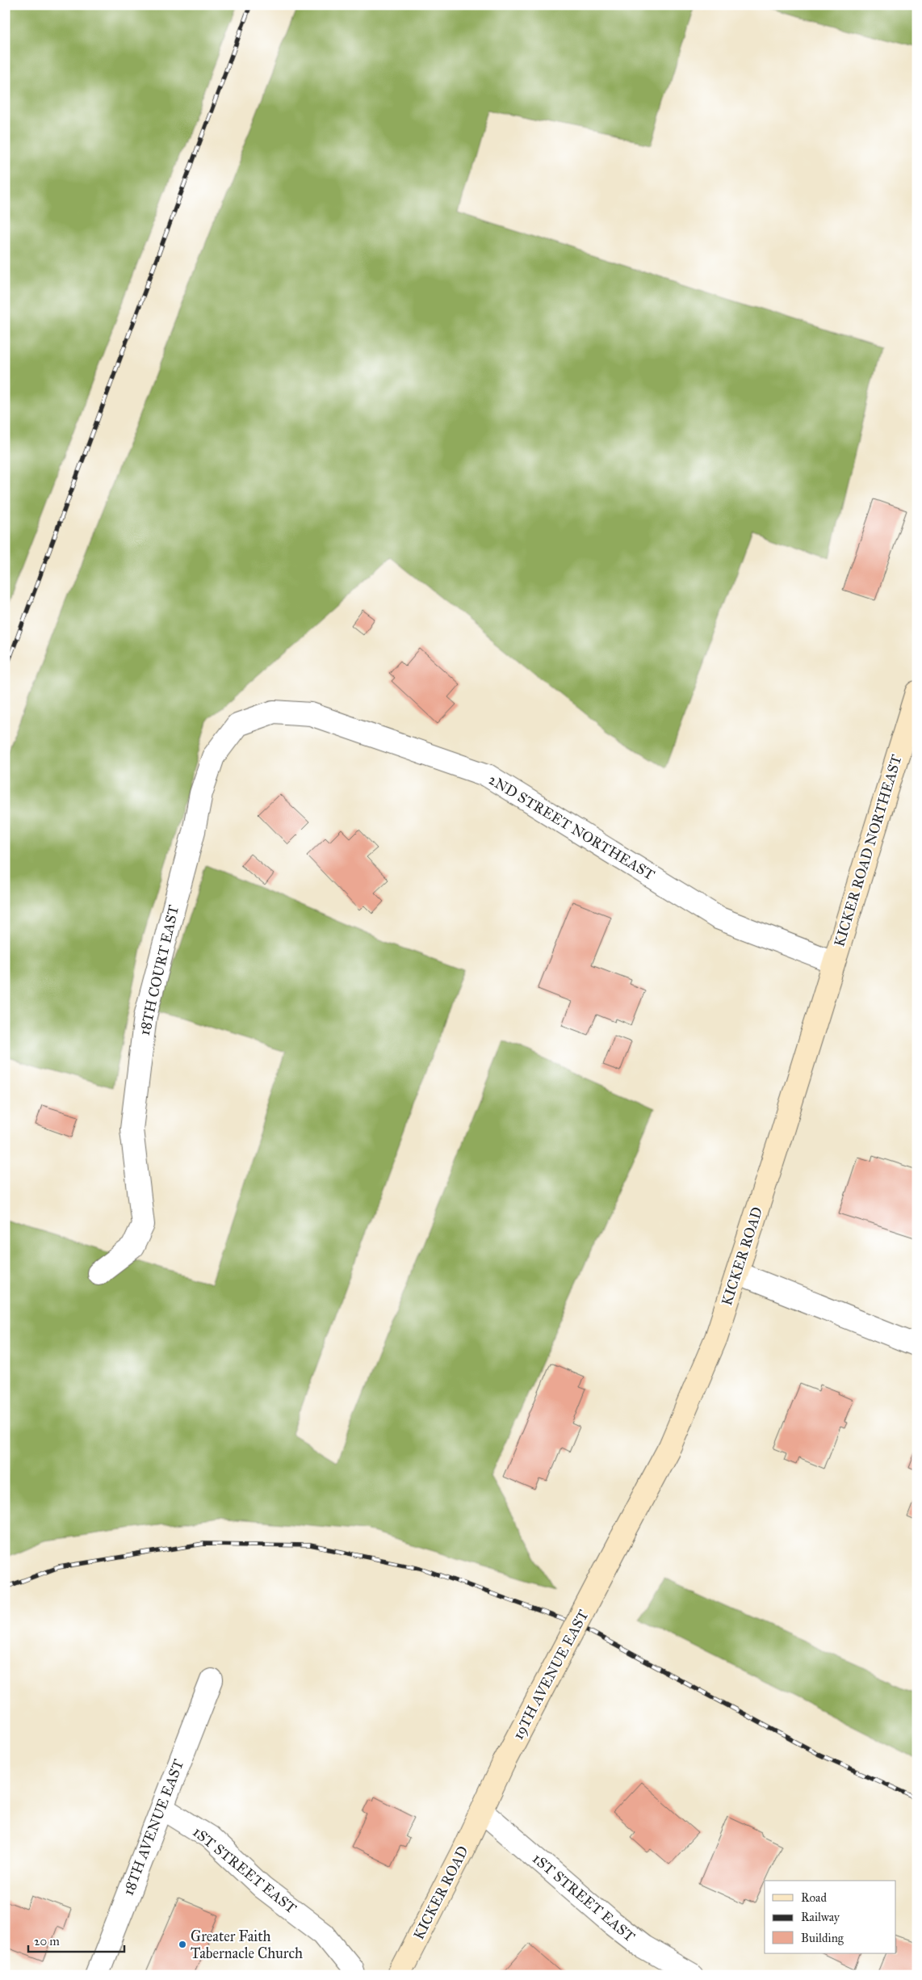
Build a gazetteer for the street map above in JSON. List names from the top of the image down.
{
  "streets": {
    "main road": ["KICKER ROAD NORTHEAST", "KICKER ROAD", "19TH AVENUE EAST"],
    "street": [
      "2ND STREET NORTHEAST",
      "18TH COURT EAST",
      "18TH AVENUE EAST",
      "1ST STREET EAST"
    ]
  },
  "crossings": [
    ["2ND STREET NORTHEAST", "KICKER ROAD NORTHEAST"],
    ["2ND STREET NORTHEAST", "18TH COURT EAST"],
    ["2ND STREET NORTHEAST", "KICKER ROAD"],
    ["KICKER ROAD NORTHEAST", "KICKER ROAD"],
    ["KICKER ROAD", "19TH AVENUE EAST"],
    ["KICKER ROAD", "1ST STREET EAST"],
    ["19TH AVENUE EAST", "1ST STREET EAST"],
    ["18TH AVENUE EAST", "1ST STREET EAST"]
  ],
  "places": ["Greater Faith Tabernacle Church"],
  "legend": ["Road", "Railway", "Building"],
  "scale_bar": "20 m"
}
